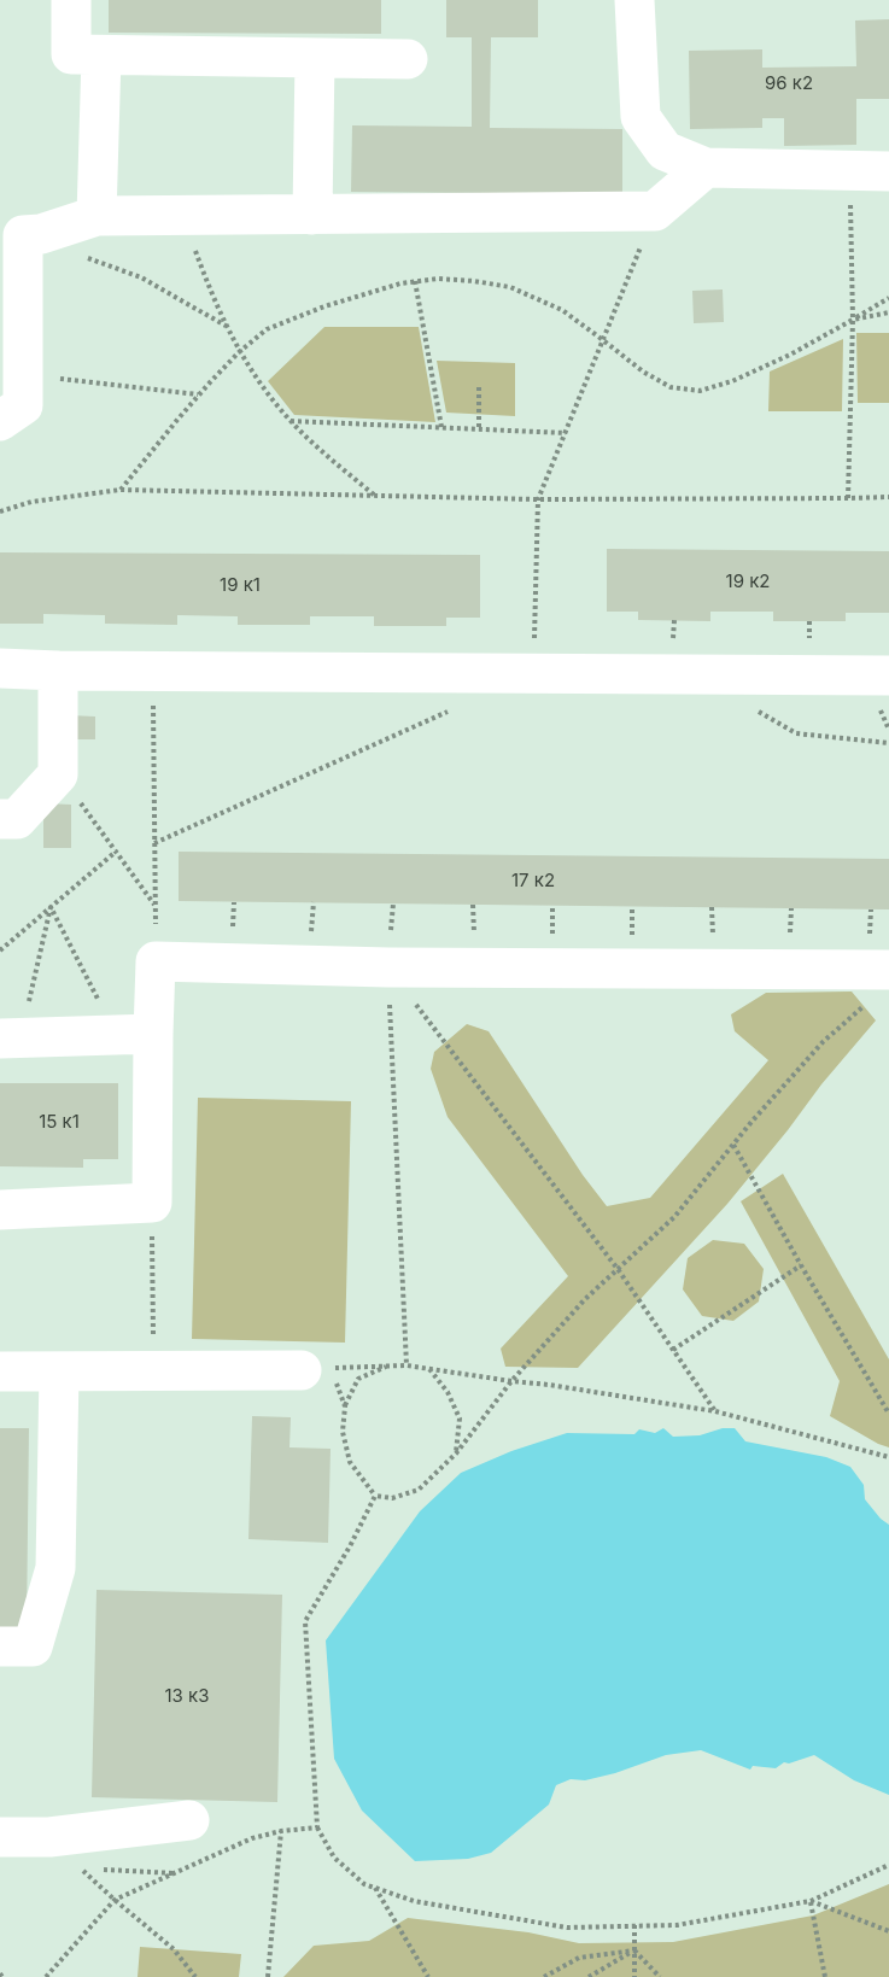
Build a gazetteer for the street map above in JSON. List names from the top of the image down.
{
  "house_numbers": [
    "96 к2",
    "19 к2",
    "19 к1",
    "17 к2",
    "15 к1",
    "13 к3"
  ]
}
